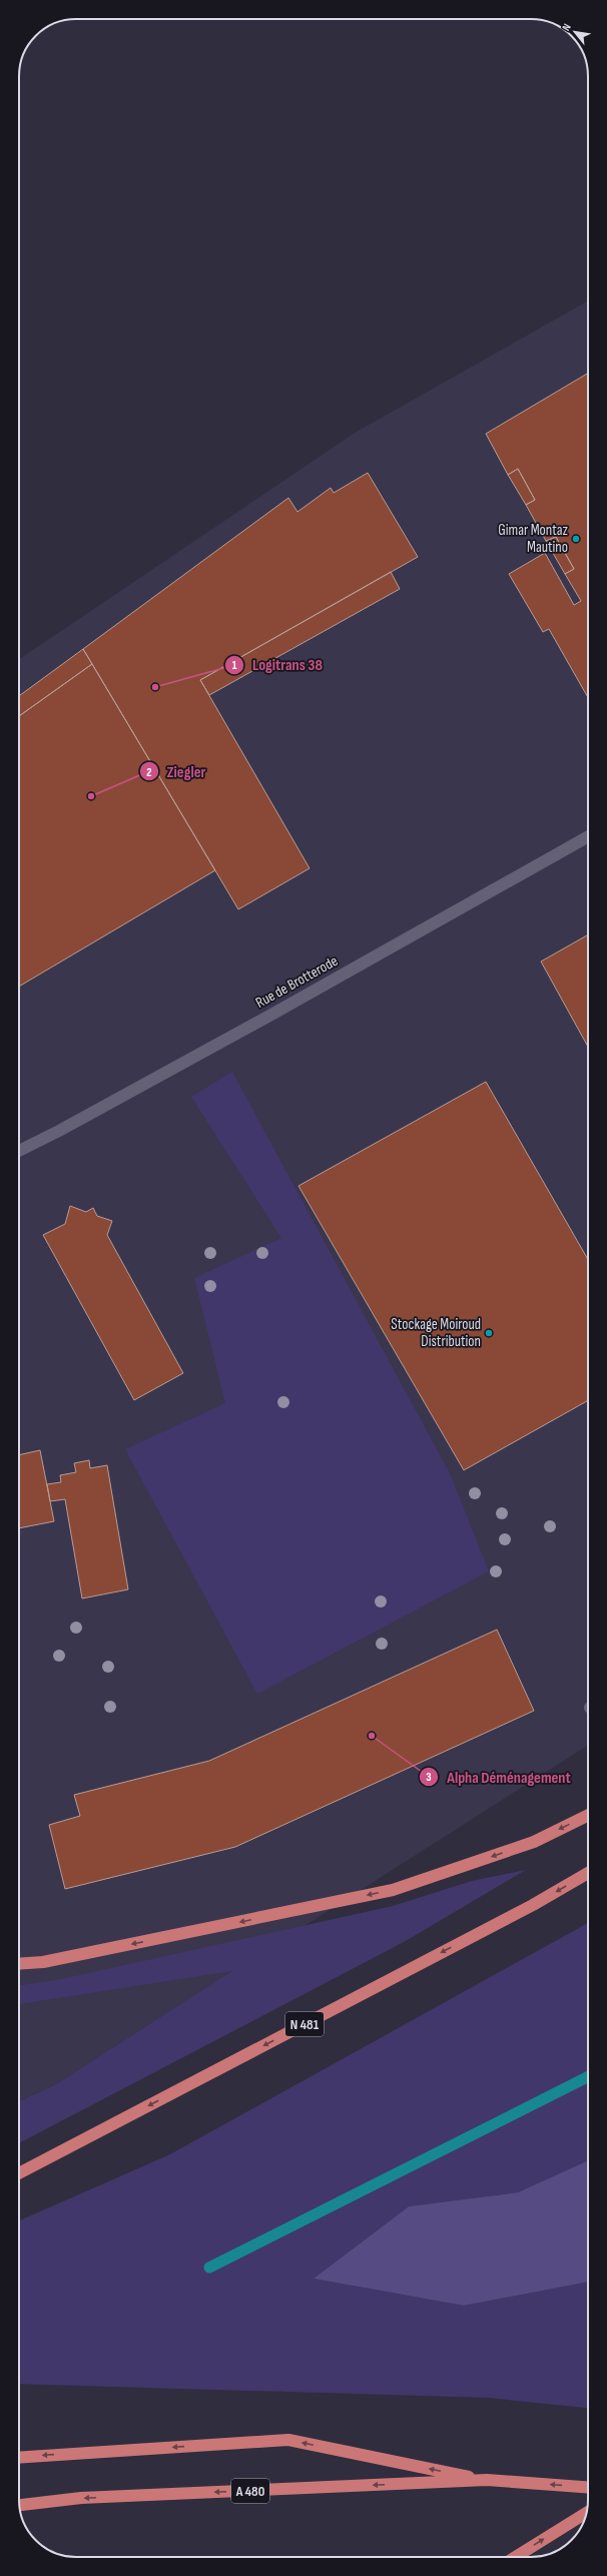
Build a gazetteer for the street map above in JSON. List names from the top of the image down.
{
  "streets": {
    "highway": ["N 481", "A 480"],
    "street": ["Rue de Brotterode"]
  },
  "places": [
    "Gimar Montaz Mautino",
    "Logitrans 38",
    "Ziegler",
    "Stockage Moiroud Distribution",
    "Alpha Déménagement"
  ],
  "north": "top left"
}
